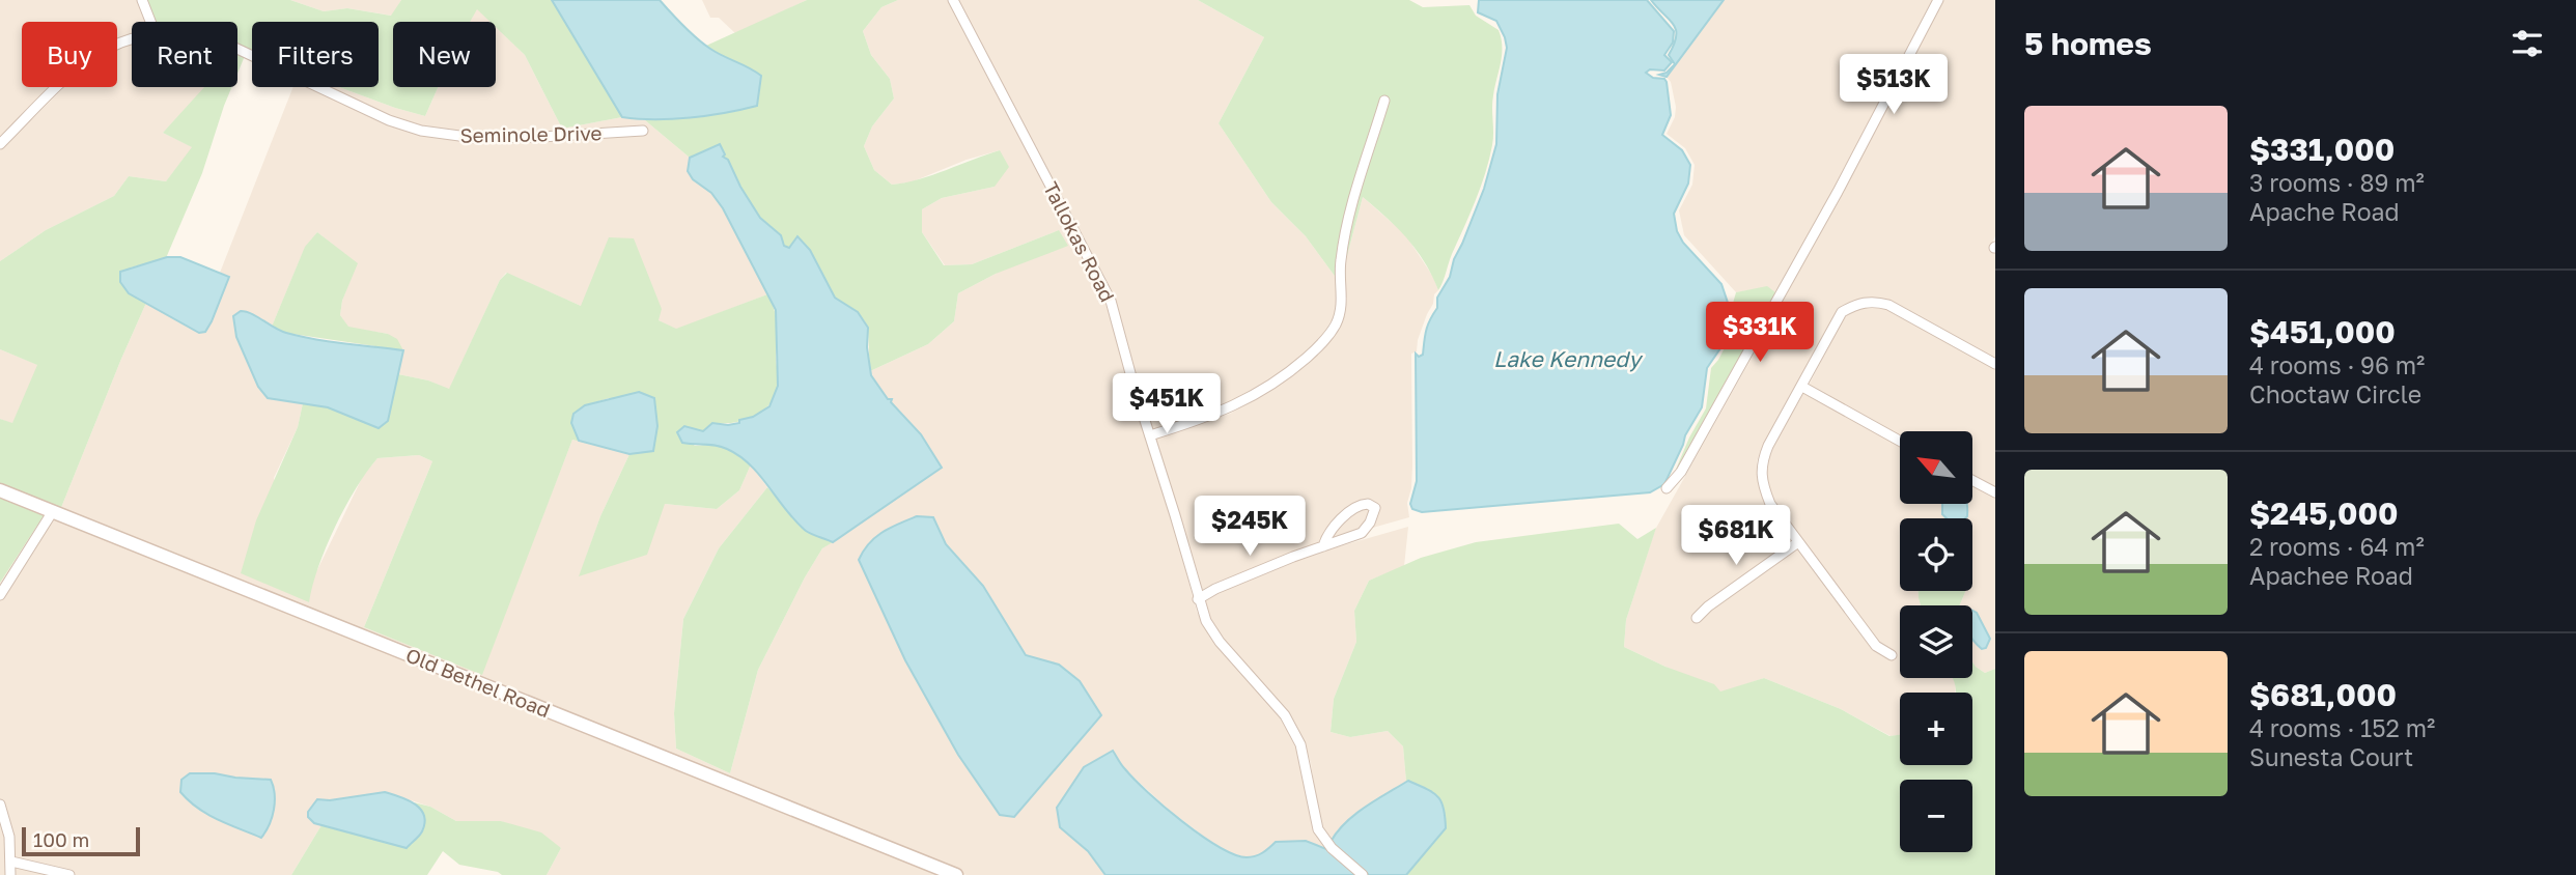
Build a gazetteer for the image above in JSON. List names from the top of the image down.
{
  "streets": {
    "street": ["Seminole Drive", "Tallokas Road", "Old Bethel Road"]
  },
  "water": ["Lake Kennedy"],
  "scale_bar": "100 m",
  "north": "top left",
  "page": {
    "heading": "5 homes",
    "chip": [
      "Buy",
      "Rent",
      "Filters",
      "New"
    ],
    "price": [
      "$513K",
      "$331K",
      "$451K",
      "$245K",
      "$681K"
    ],
    "list": [
      {
        "name": "$331,000",
        "note": "3 rooms · 89 m² · Apache Road"
      },
      {
        "name": "$451,000",
        "note": "4 rooms · 96 m² · Choctaw Circle"
      },
      {
        "name": "$245,000",
        "note": "2 rooms · 64 m² · Apachee Road"
      },
      {
        "name": "$681,000",
        "note": "4 rooms · 152 m² · Sunesta Court"
      }
    ],
    "map_buttons": ["+", "−"],
    "scale": "100 m"
  }
}
